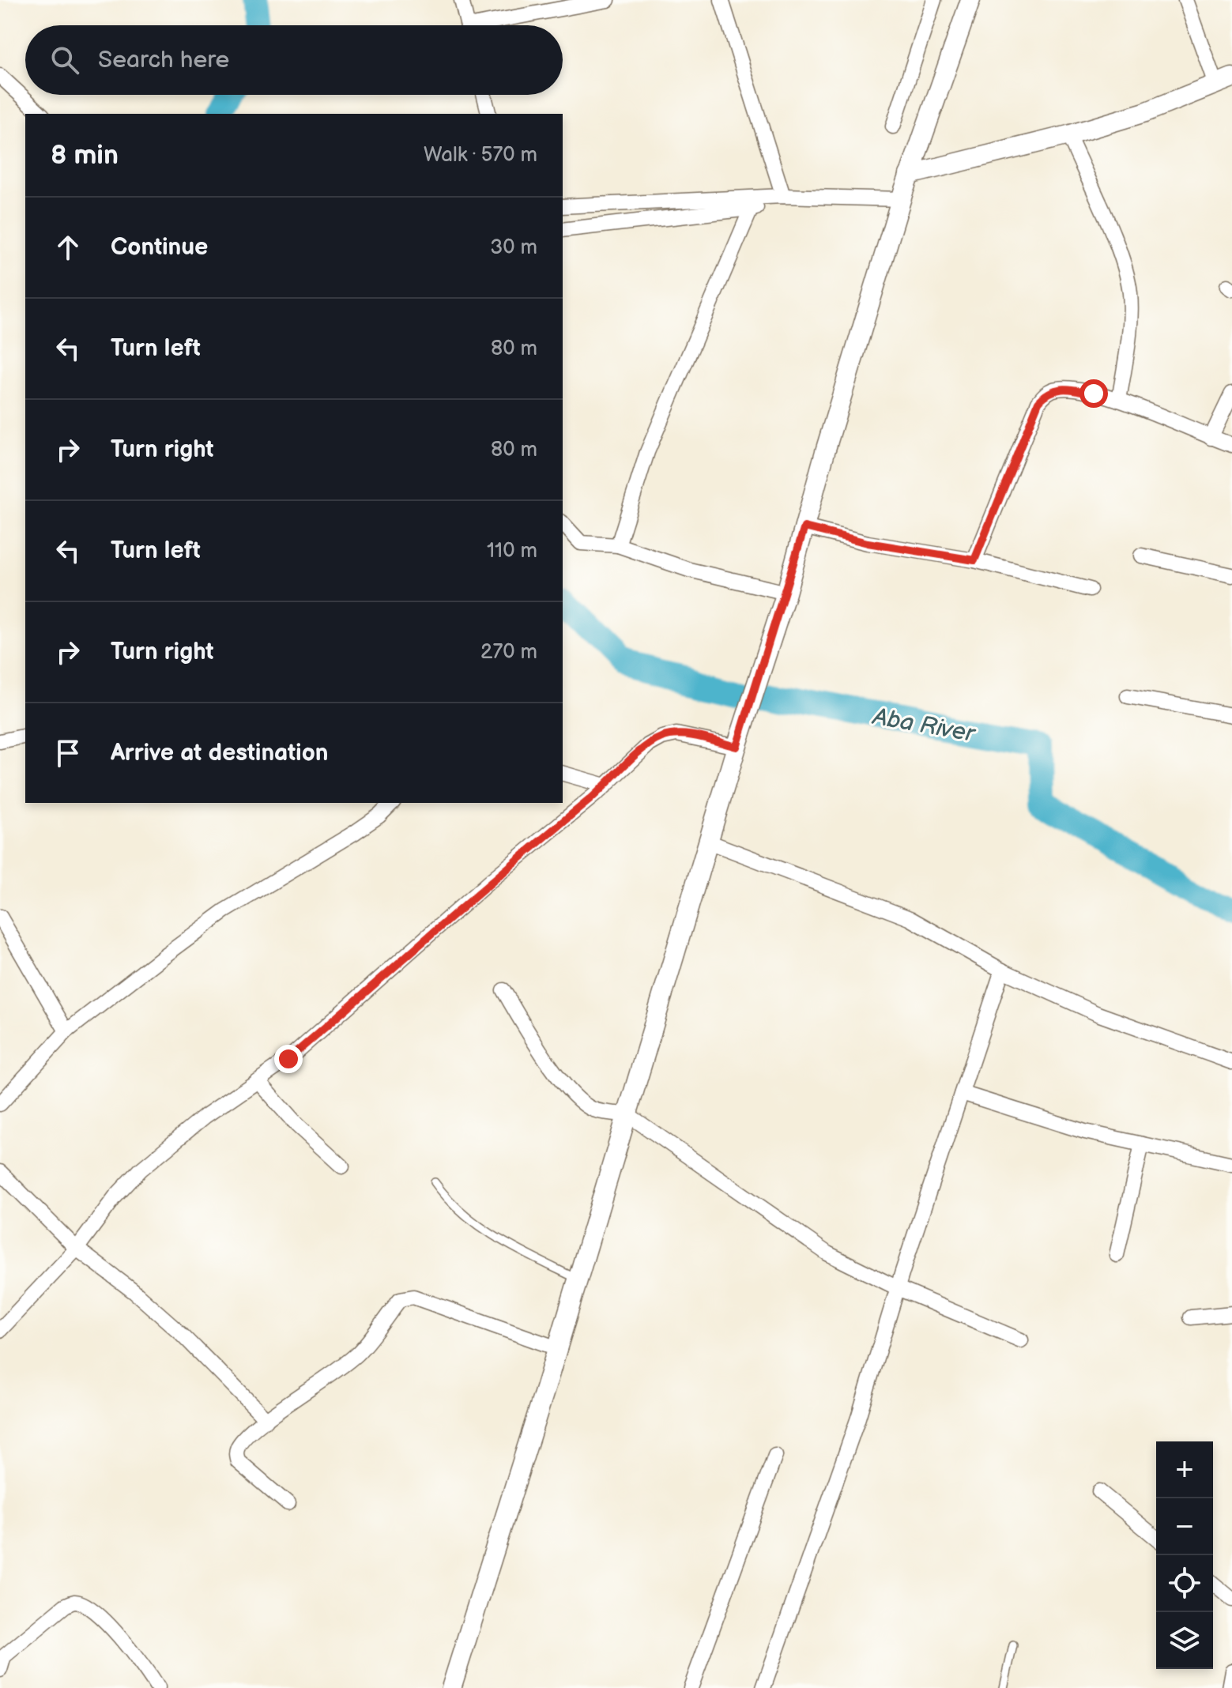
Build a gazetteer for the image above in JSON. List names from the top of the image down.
{
  "water": ["Aba River"],
  "page": {
    "search": "Search here",
    "heading": ["8 min", "Walk · 570 m"],
    "list": [
      ["Continue", "30 m"],
      ["Turn left", "80 m"],
      ["Turn right", "80 m"],
      ["Turn left", "110 m"],
      ["Turn right", "270 m"],
      "Arrive at destination"
    ],
    "map_buttons": ["+", "−"]
  }
}
